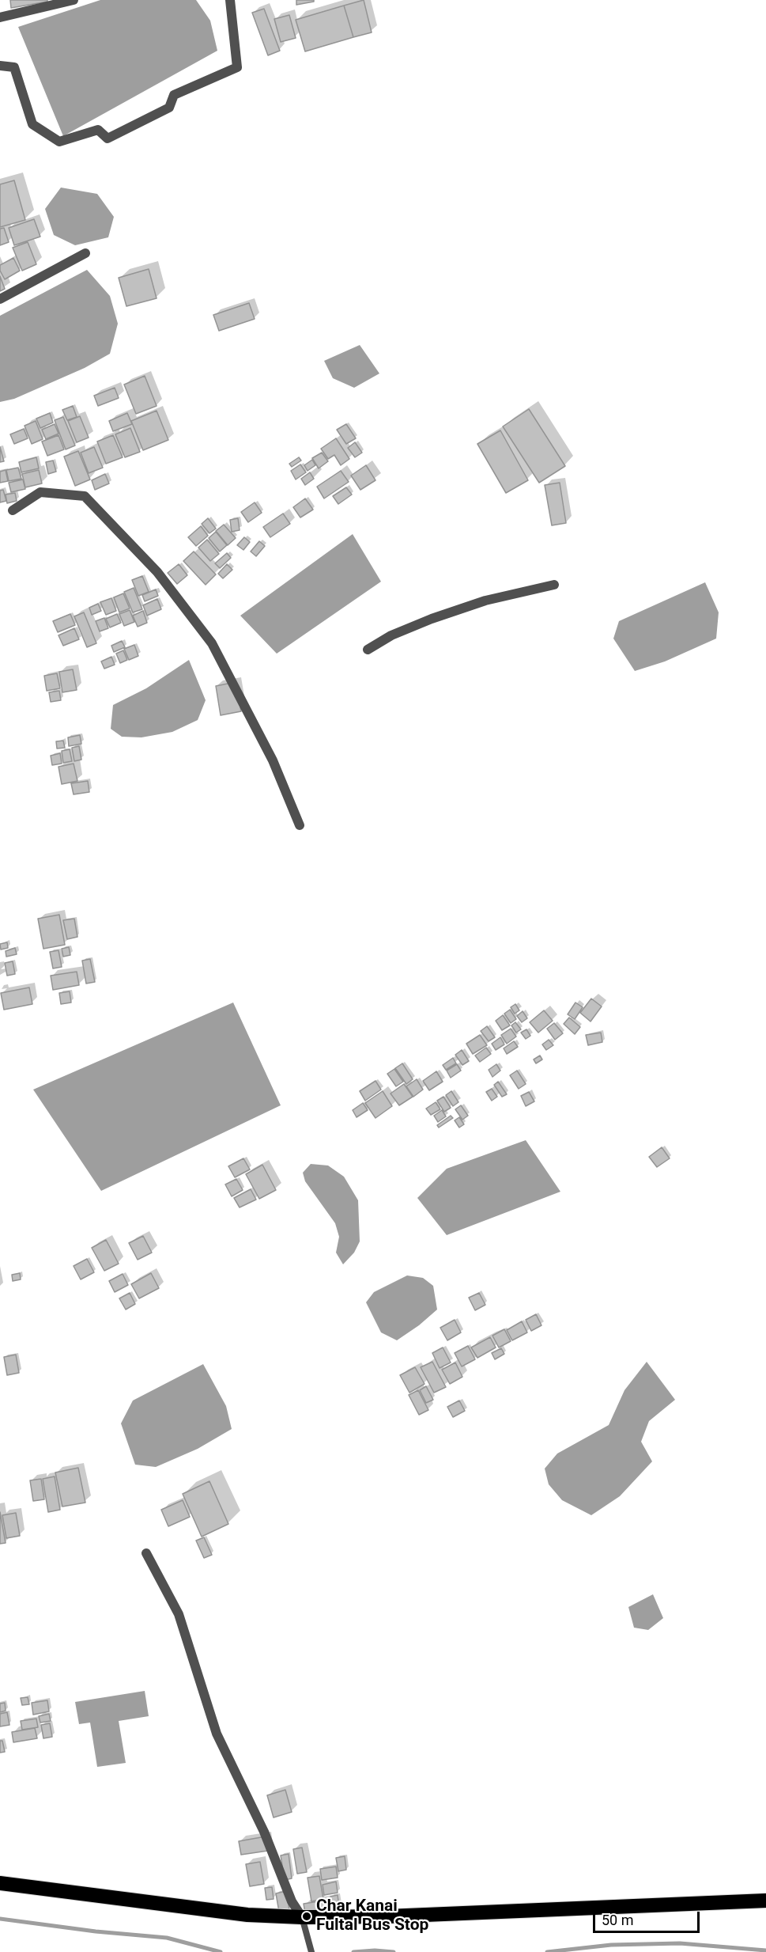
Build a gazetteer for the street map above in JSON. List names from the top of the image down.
{
  "places": ["Char Kanai Fultal Bus Stop"],
  "scale_bar": "50 m"
}
